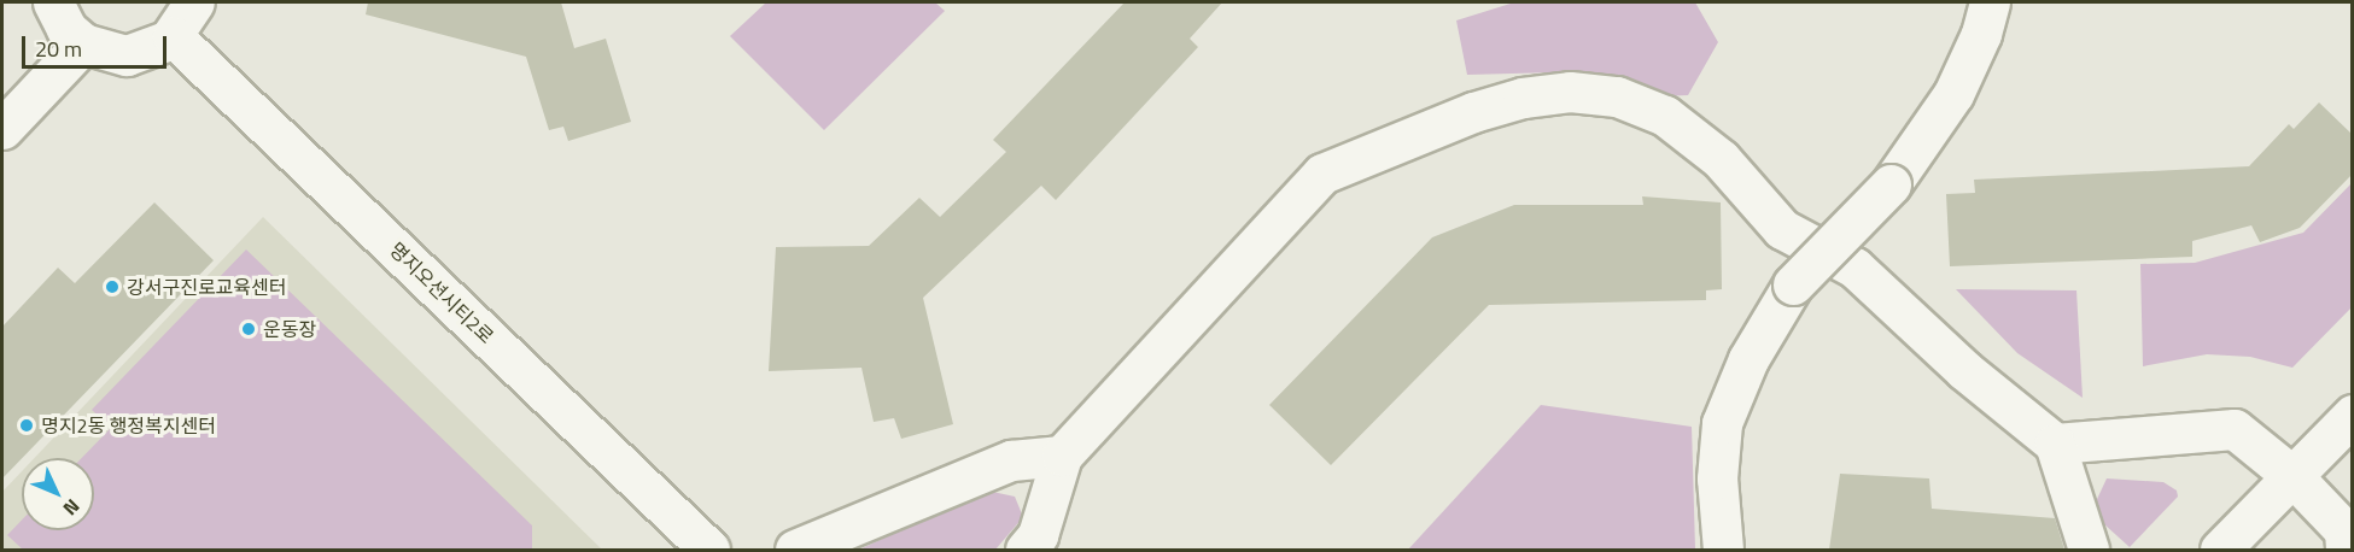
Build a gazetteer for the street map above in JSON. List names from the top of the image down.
{
  "streets": {
    "street": ["명지오션시티2로"]
  },
  "places": ["강서구진로교육센터", "운동장", "명지2동 행정복지센터"],
  "scale_bar": "20 m",
  "north": "bottom right"
}
